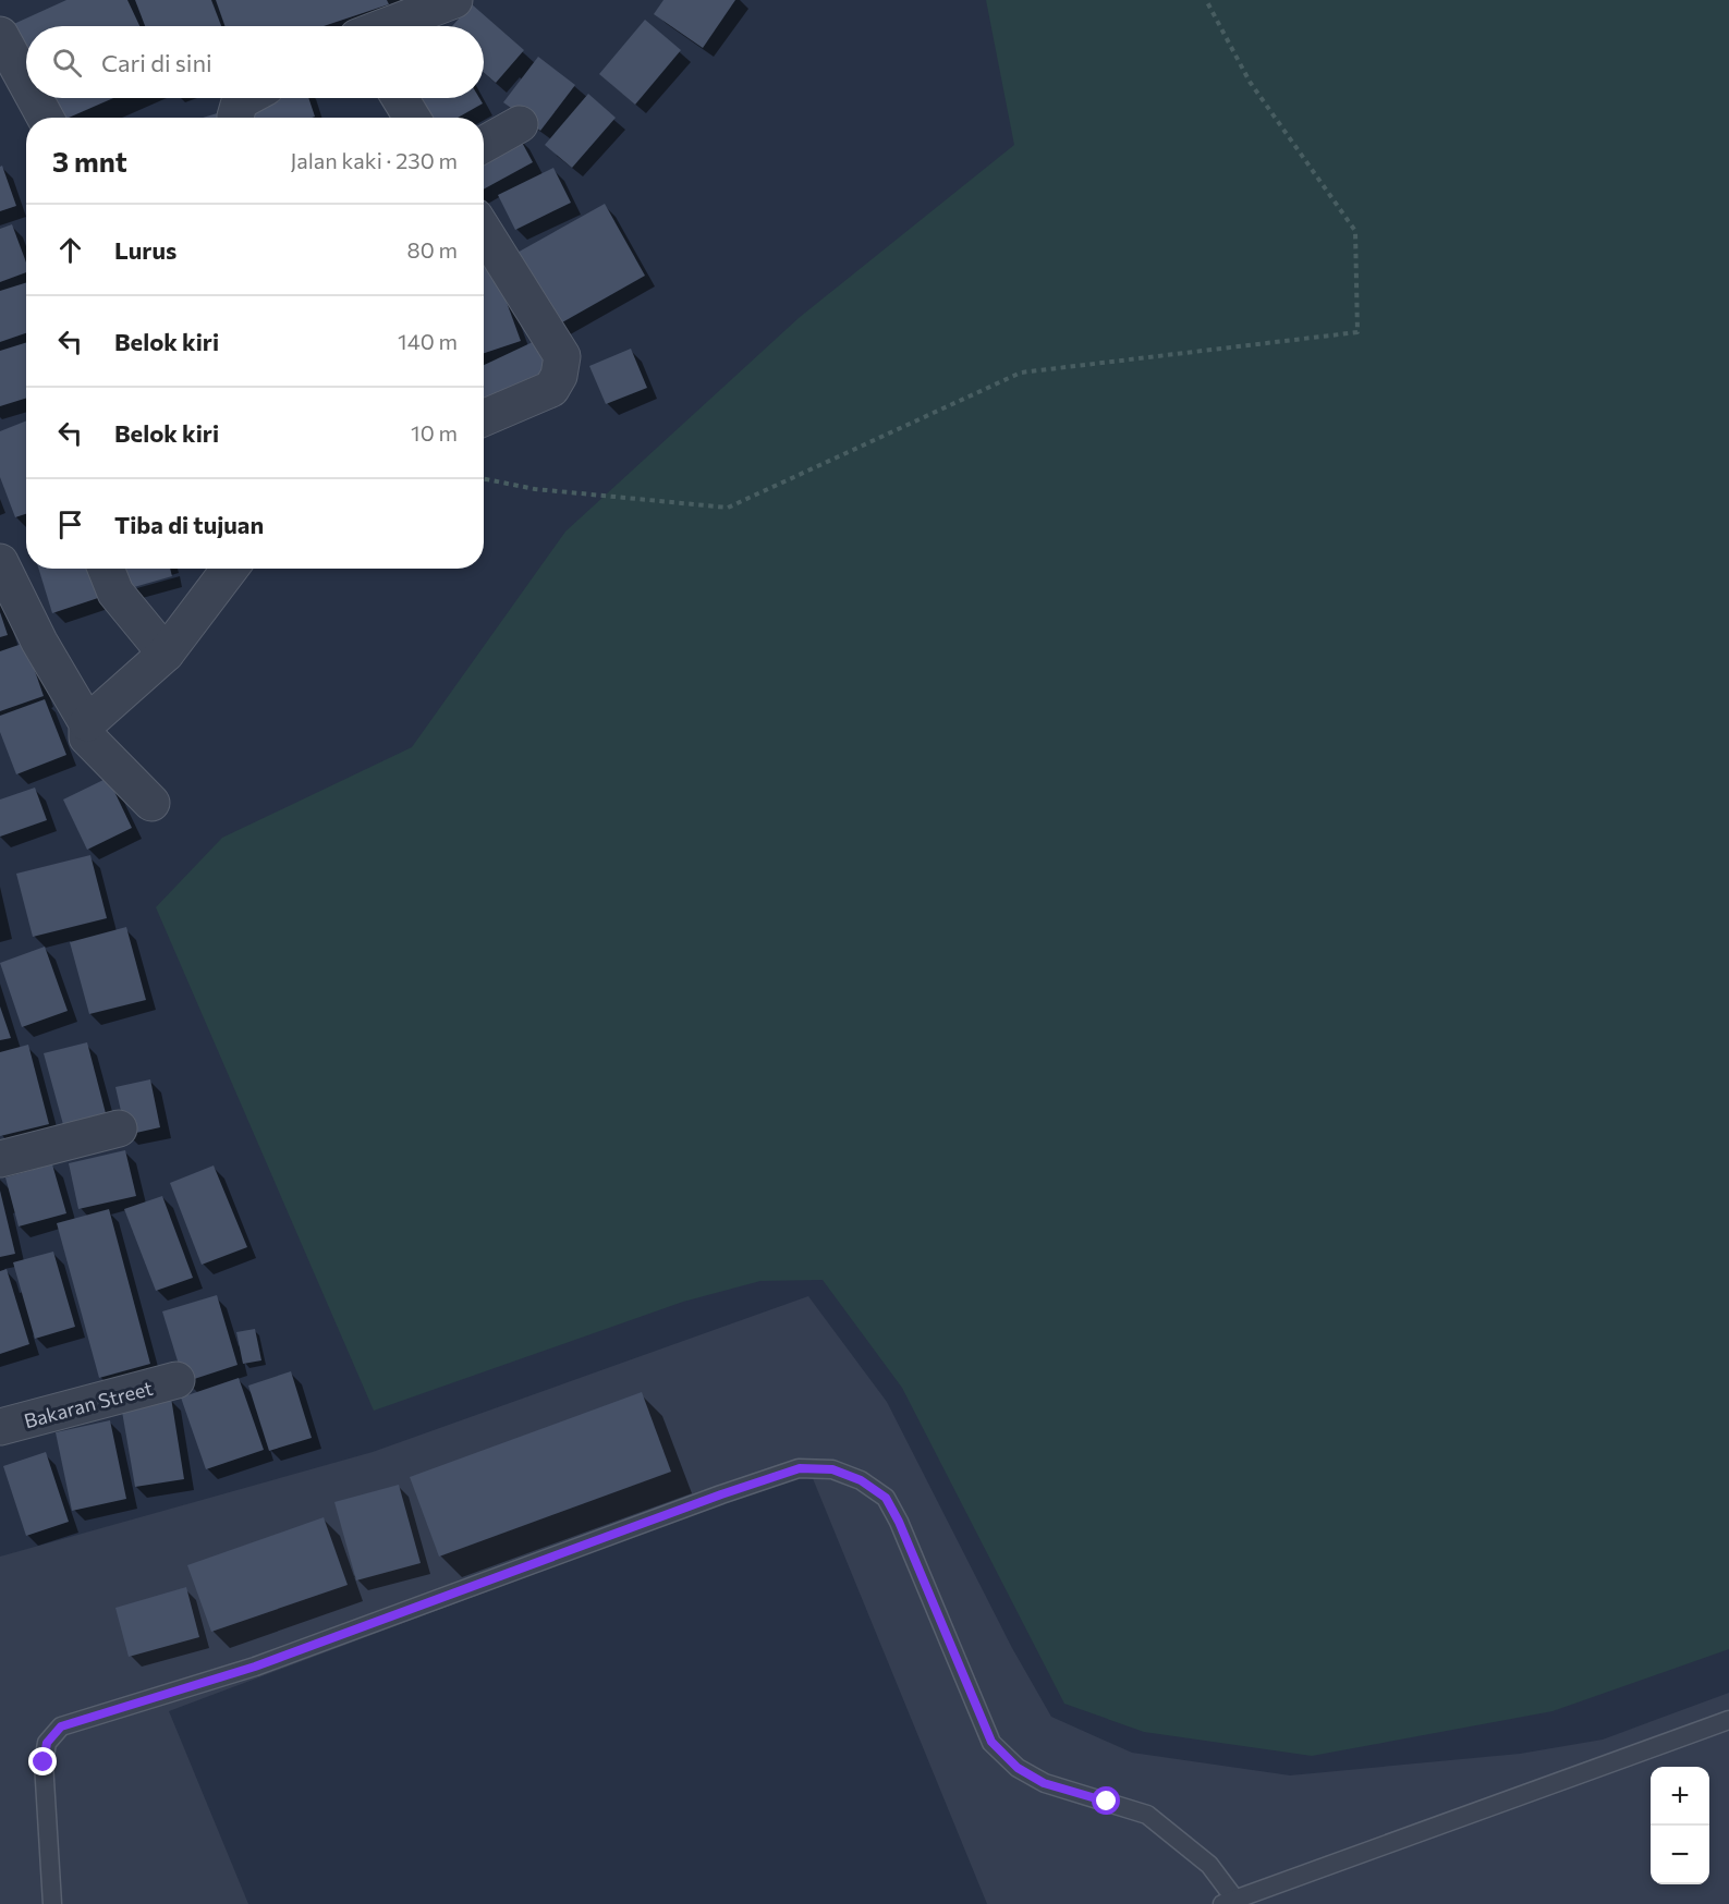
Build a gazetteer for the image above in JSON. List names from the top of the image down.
{
  "streets": {
    "street": ["Bakaran Street"]
  },
  "page": {
    "search": "Cari di sini",
    "heading": ["3 mnt", "Jalan kaki · 230 m"],
    "list": [
      ["Lurus", "80 m"],
      ["Belok kiri", "140 m"],
      ["Belok kiri", "10 m"],
      "Tiba di tujuan"
    ],
    "map_buttons": ["+", "−"]
  }
}
